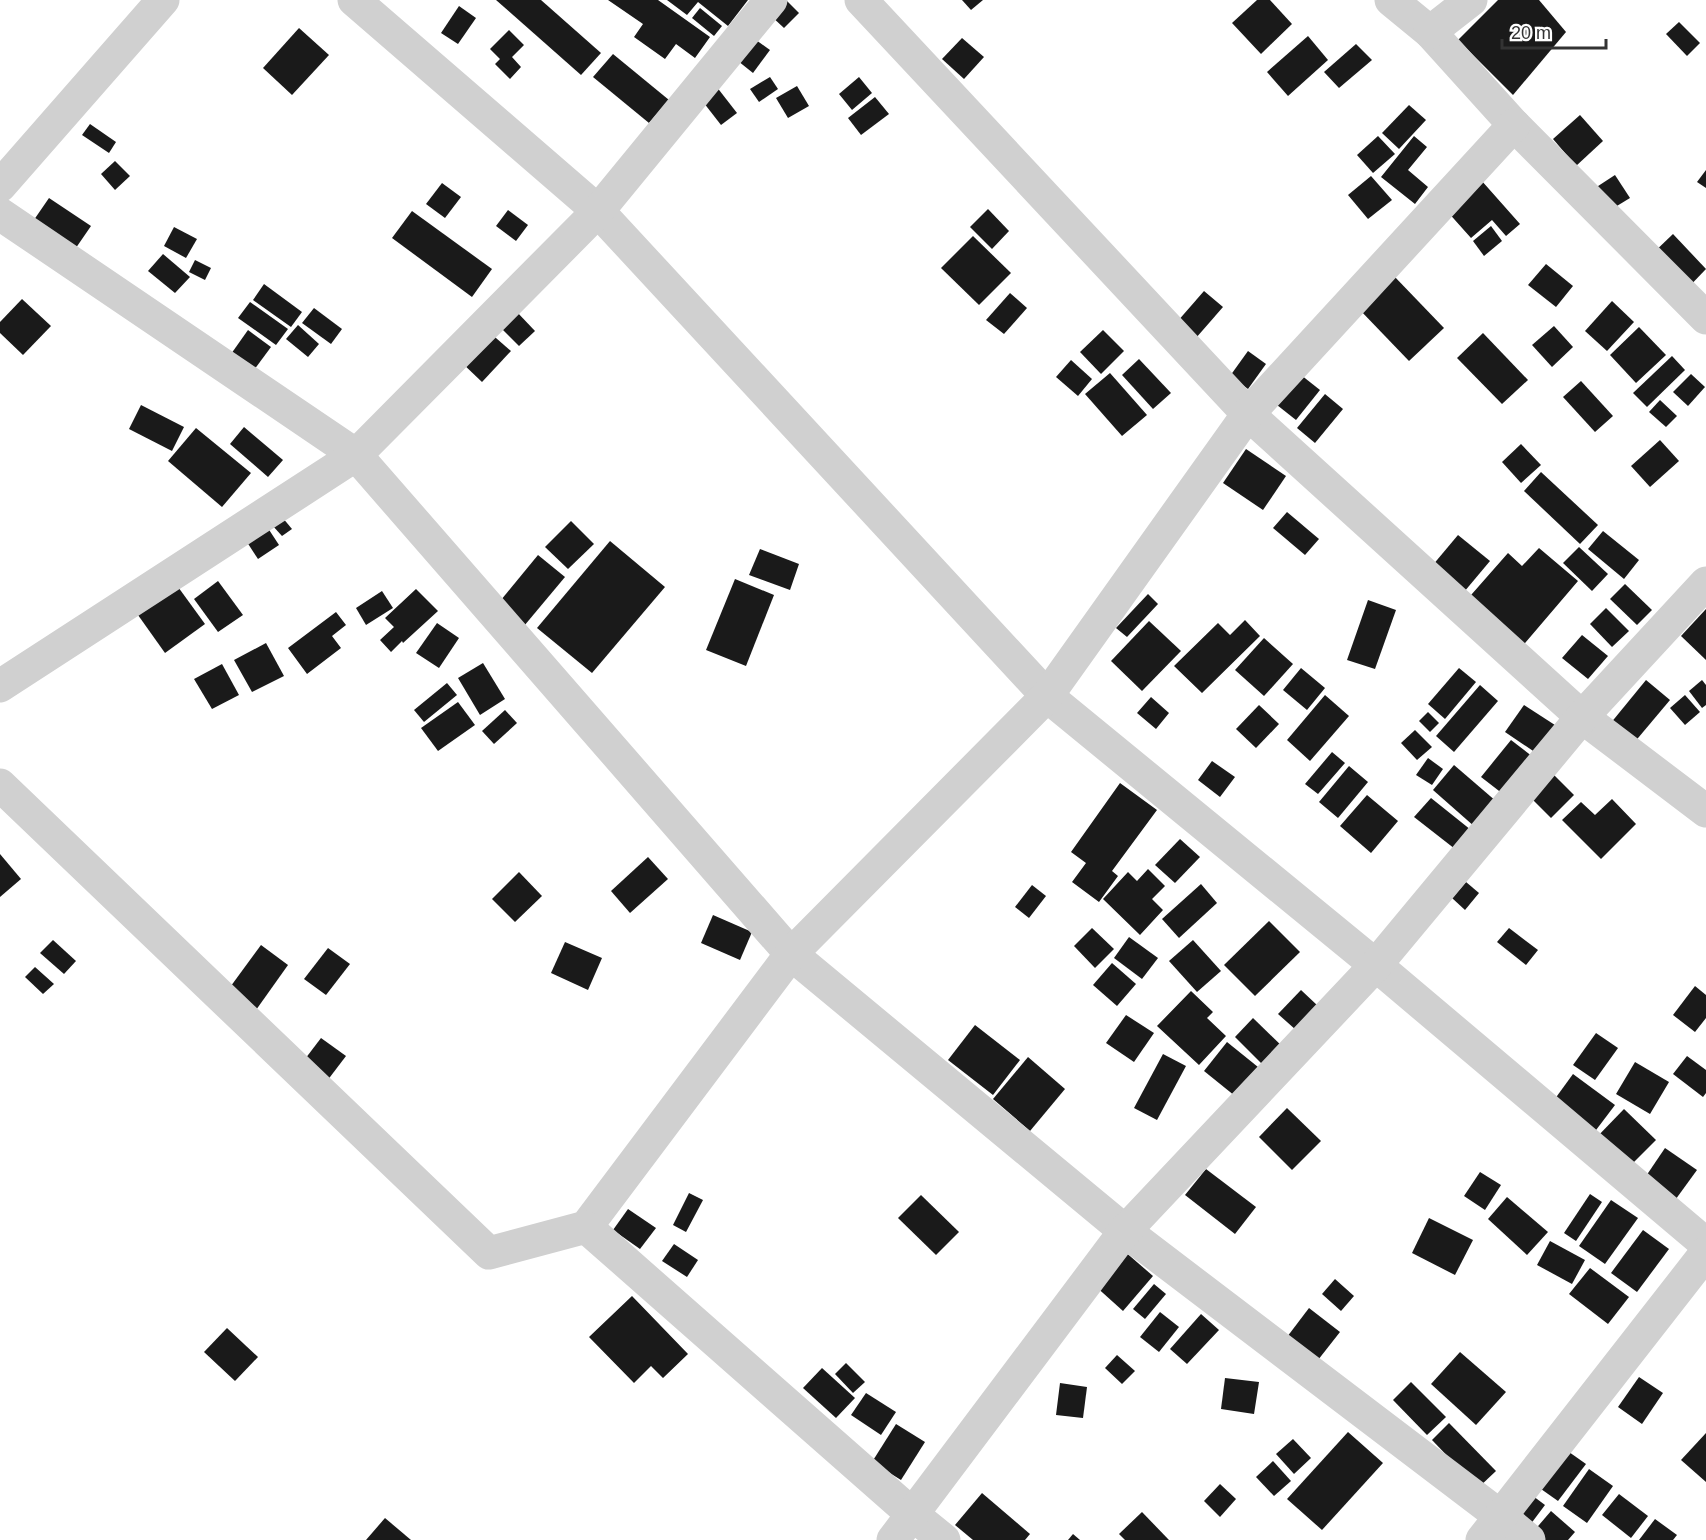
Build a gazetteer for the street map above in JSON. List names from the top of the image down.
{
  "scale_bar": "20 m"
}
